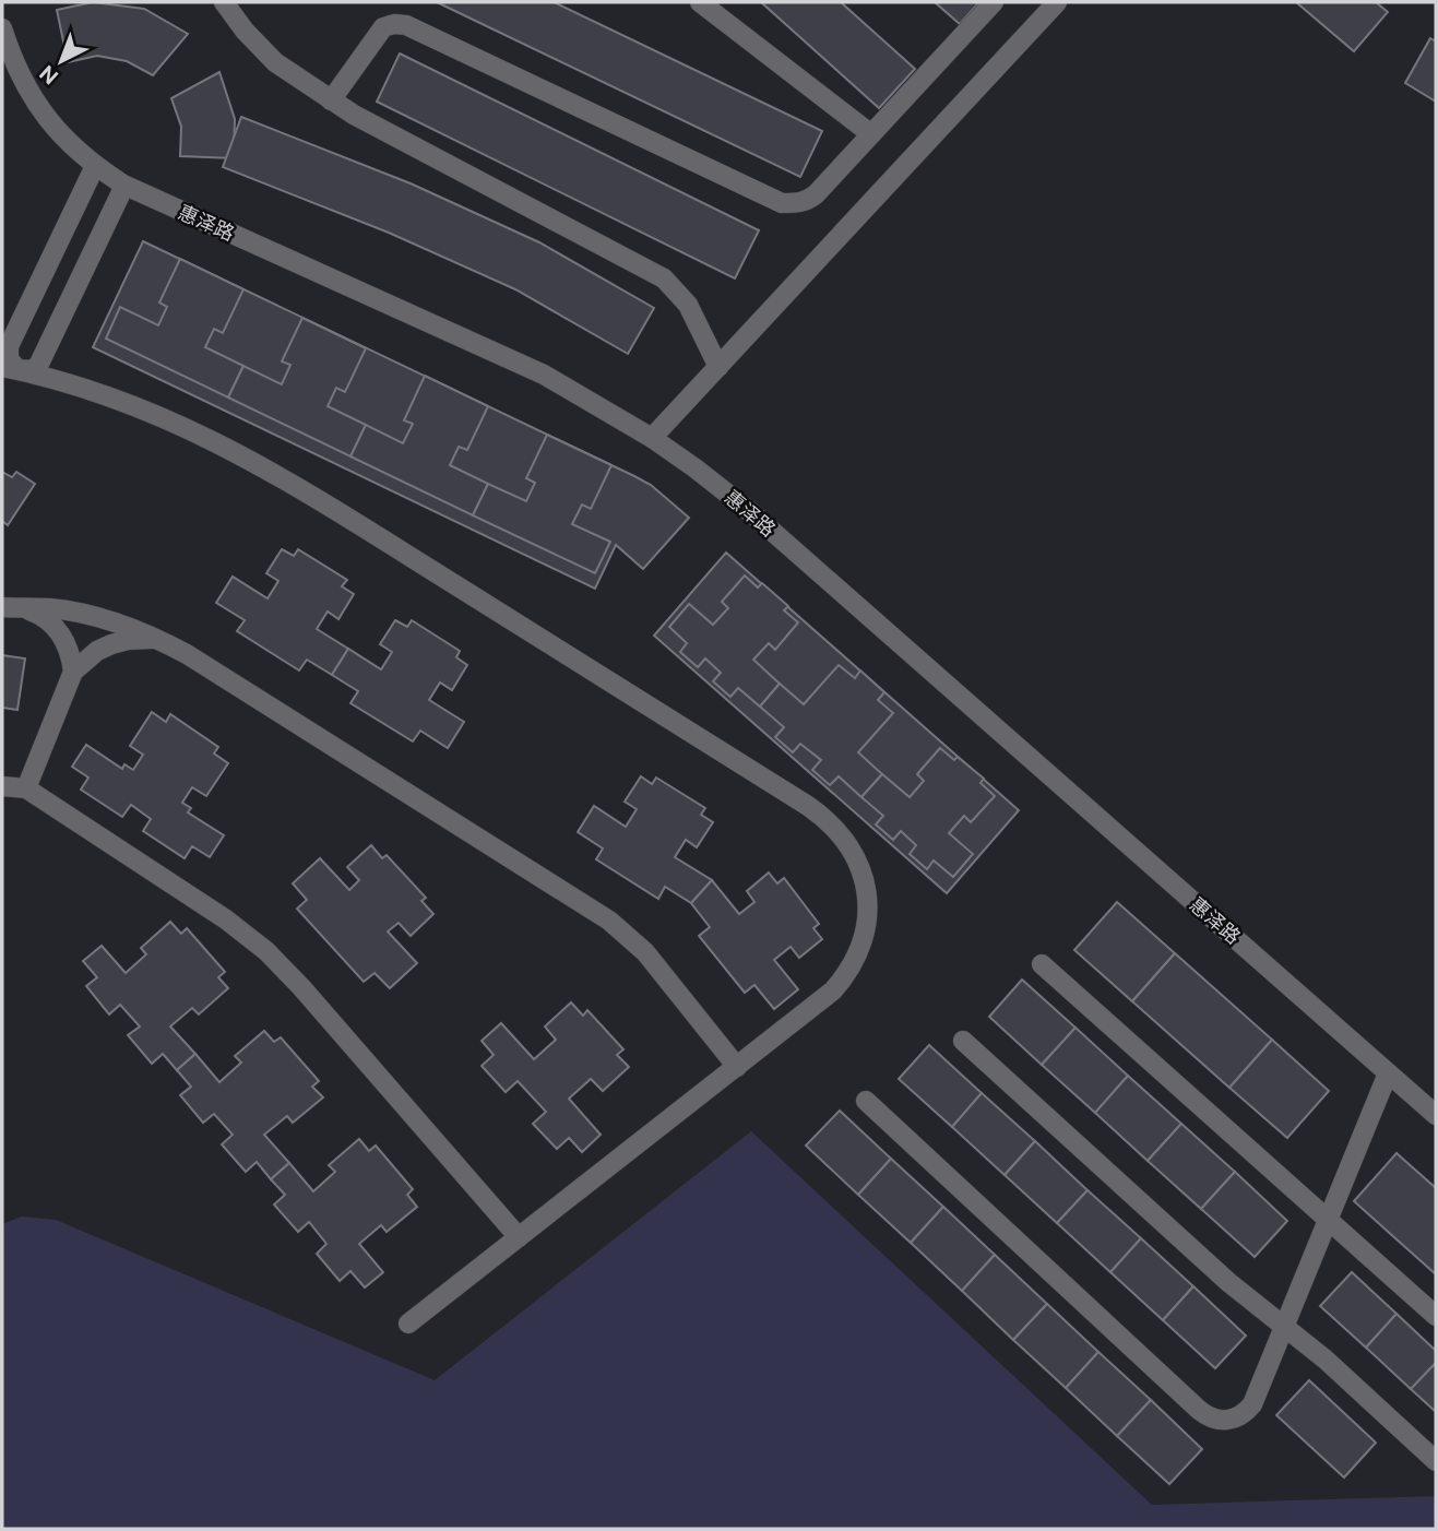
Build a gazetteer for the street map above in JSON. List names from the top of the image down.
{
  "streets": {
    "street": ["惠泽路"]
  },
  "north": "bottom left"
}
